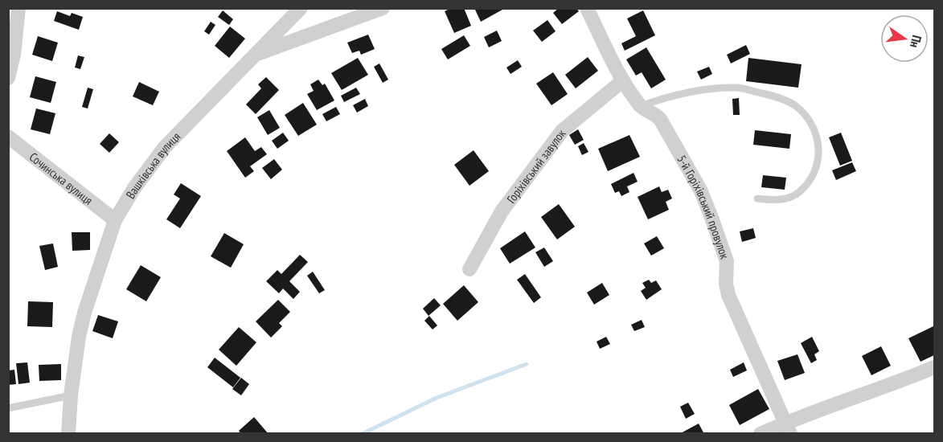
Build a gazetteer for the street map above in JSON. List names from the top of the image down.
{
  "streets": {
    "street": [
      "Вашківська вулиця",
      "Горіхівський завулок",
      "Сочинська вулиця",
      "5-й Горіхівський провулок"
    ]
  },
  "crossings": [
    ["Вашківська вулиця", "Сочинська вулиця"],
    ["Горіхівський завулок", "5-й Горіхівський провулок"]
  ],
  "north": "right"
}
